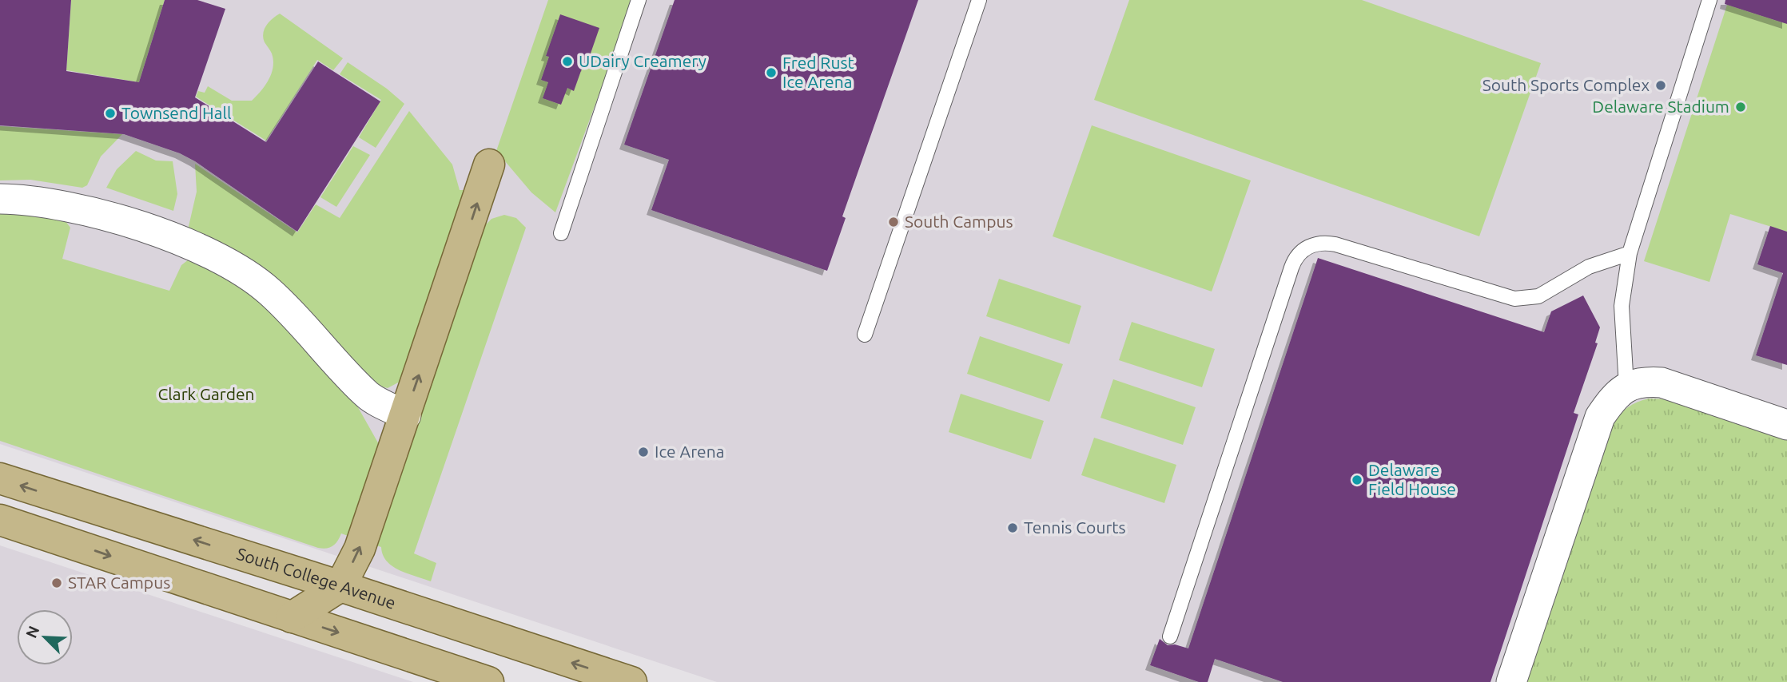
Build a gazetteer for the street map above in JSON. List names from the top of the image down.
{
  "streets": {
    "main road": ["South College Avenue"]
  },
  "parks": ["Clark Garden"],
  "places": [
    "UDairy Creamery",
    "Fred Rust Ice Arena",
    "South Sports Complex",
    "Delaware Stadium",
    "Townsend Hall",
    "South Campus",
    "Ice Arena",
    "Delaware Field House",
    "Tennis Courts",
    "STAR Campus"
  ],
  "north": "top left"
}
